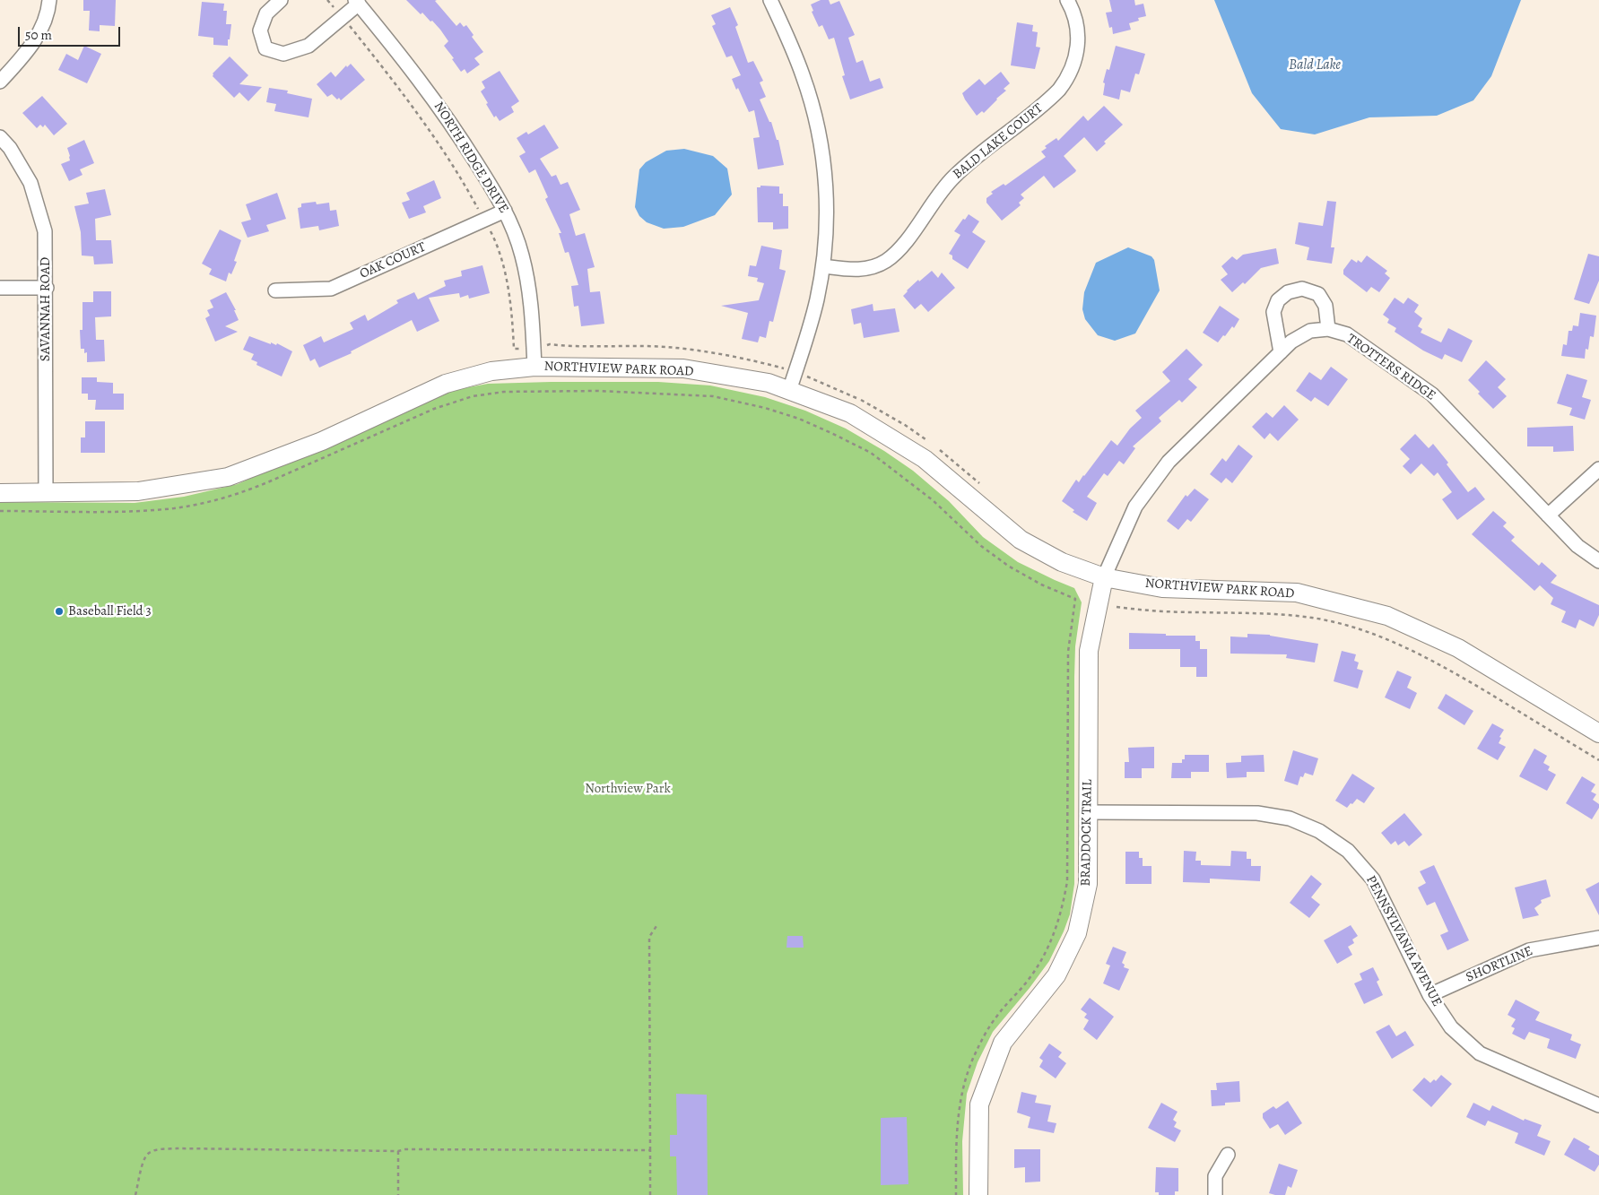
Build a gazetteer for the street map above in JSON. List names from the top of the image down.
{
  "streets": {
    "street": [
      "BALD LAKE COURT",
      "NORTH RIDGE DRIVE",
      "OAK COURT",
      "SAVANNAH ROAD",
      "TROTTERS RIDGE",
      "NORTHVIEW PARK ROAD",
      "BRADDOCK TRAIL",
      "PENNSYLVANIA AVENUE",
      "SHORTLINE"
    ]
  },
  "crossings": [
    ["NORTH RIDGE DRIVE", "OAK COURT"],
    ["NORTH RIDGE DRIVE", "NORTHVIEW PARK ROAD"],
    ["SAVANNAH ROAD", "NORTHVIEW PARK ROAD"],
    ["TROTTERS RIDGE", "NORTHVIEW PARK ROAD"],
    ["TROTTERS RIDGE", "BRADDOCK TRAIL"],
    ["NORTHVIEW PARK ROAD", "BRADDOCK TRAIL"],
    ["BRADDOCK TRAIL", "PENNSYLVANIA AVENUE"],
    ["PENNSYLVANIA AVENUE", "SHORTLINE"]
  ],
  "water": ["Bald Lake"],
  "parks": ["Northview Park"],
  "places": ["Baseball Field 3"],
  "scale_bar": "50 m"
}
